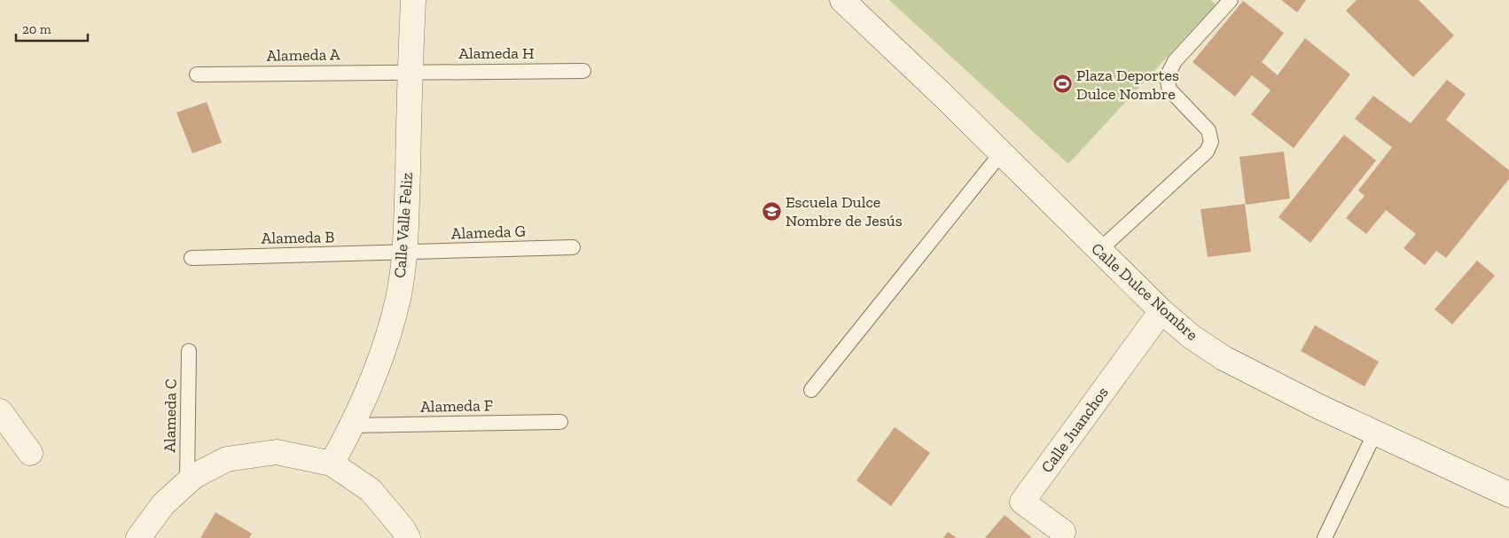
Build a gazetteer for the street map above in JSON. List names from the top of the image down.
{
  "streets": {
    "street": ["Calle Valle Feliz", "Calle Dulce Nombre", "Calle Juanchos"],
    "lane": [
      "Alameda H",
      "Alameda A",
      "Alameda G",
      "Alameda B",
      "Alameda F",
      "Alameda C"
    ]
  },
  "crossings": [
    ["Alameda H", "Alameda A"],
    ["Alameda H", "Calle Valle Feliz"],
    ["Alameda A", "Calle Valle Feliz"],
    ["Calle Valle Feliz", "Alameda G"],
    ["Calle Valle Feliz", "Alameda B"],
    ["Calle Valle Feliz", "Alameda F"],
    ["Alameda G", "Alameda B"],
    ["Calle Dulce Nombre", "Calle Juanchos"]
  ],
  "places": {
    "sports": ["Plaza Deportes Dulce Nombre"],
    "school or university": ["Escuela Dulce Nombre de Jesús"]
  },
  "scale_bar": "20 m"
}
